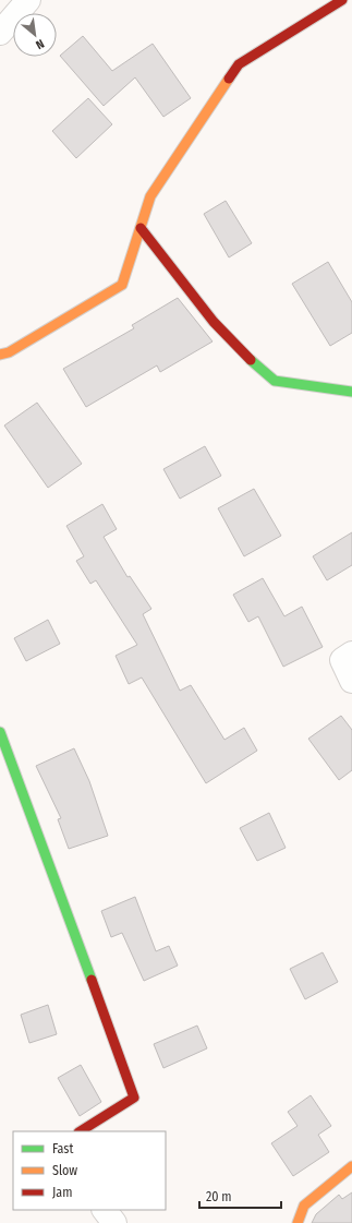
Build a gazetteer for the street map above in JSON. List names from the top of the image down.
{
  "legend": ["Fast", "Slow", "Jam"],
  "scale_bar": "20 m",
  "north": "bottom right"
}
